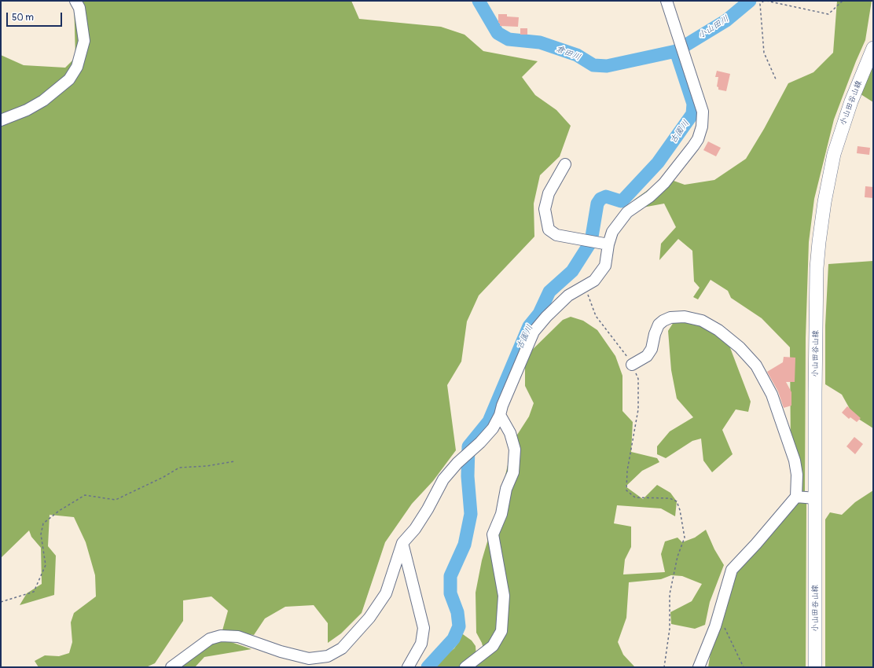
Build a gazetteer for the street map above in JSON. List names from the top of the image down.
{
  "streets": {
    "main road": ["小山田谷山線"]
  },
  "water": ["小山田川", "倉田川", "古園川"],
  "scale_bar": "50 m"
}
